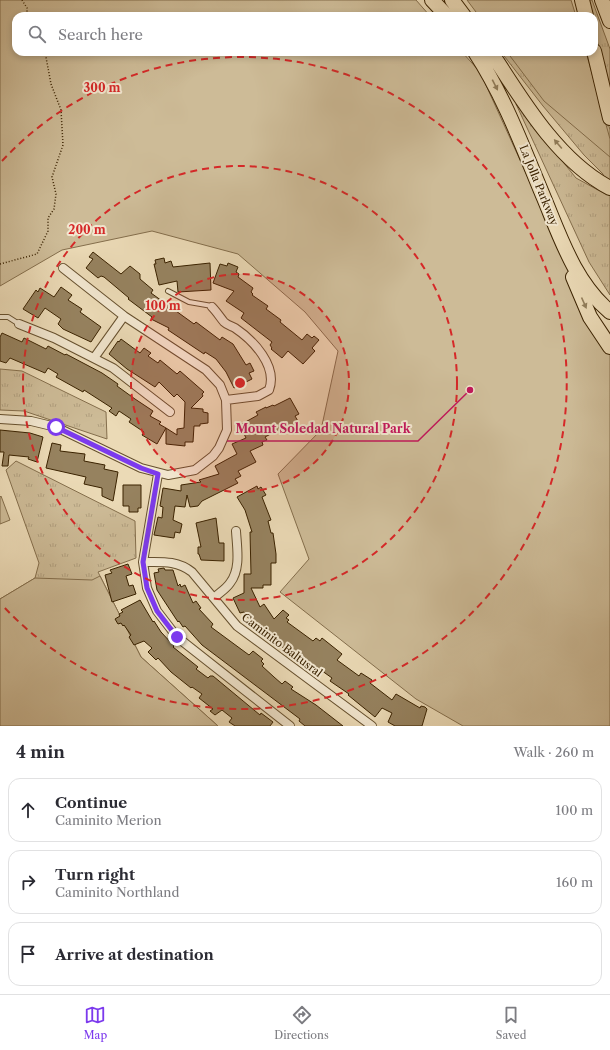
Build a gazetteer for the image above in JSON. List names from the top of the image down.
{
  "streets": {
    "highway": ["La Jolla Parkway"],
    "street": ["Caminito Baltusral"]
  },
  "places": ["Mount Soledad Natural Park"],
  "page": {
    "search": "Search here",
    "heading": ["4 min", "Walk · 260 m"],
    "list": [
      ["Continue", "Caminito Merion", "100 m"],
      ["Turn right", "Caminito Northland", "160 m"],
      "Arrive at destination"
    ],
    "nav": ["Map", "Directions", "Saved"]
  },
  "rings": ["300 m", "200 m", "100 m"]
}
